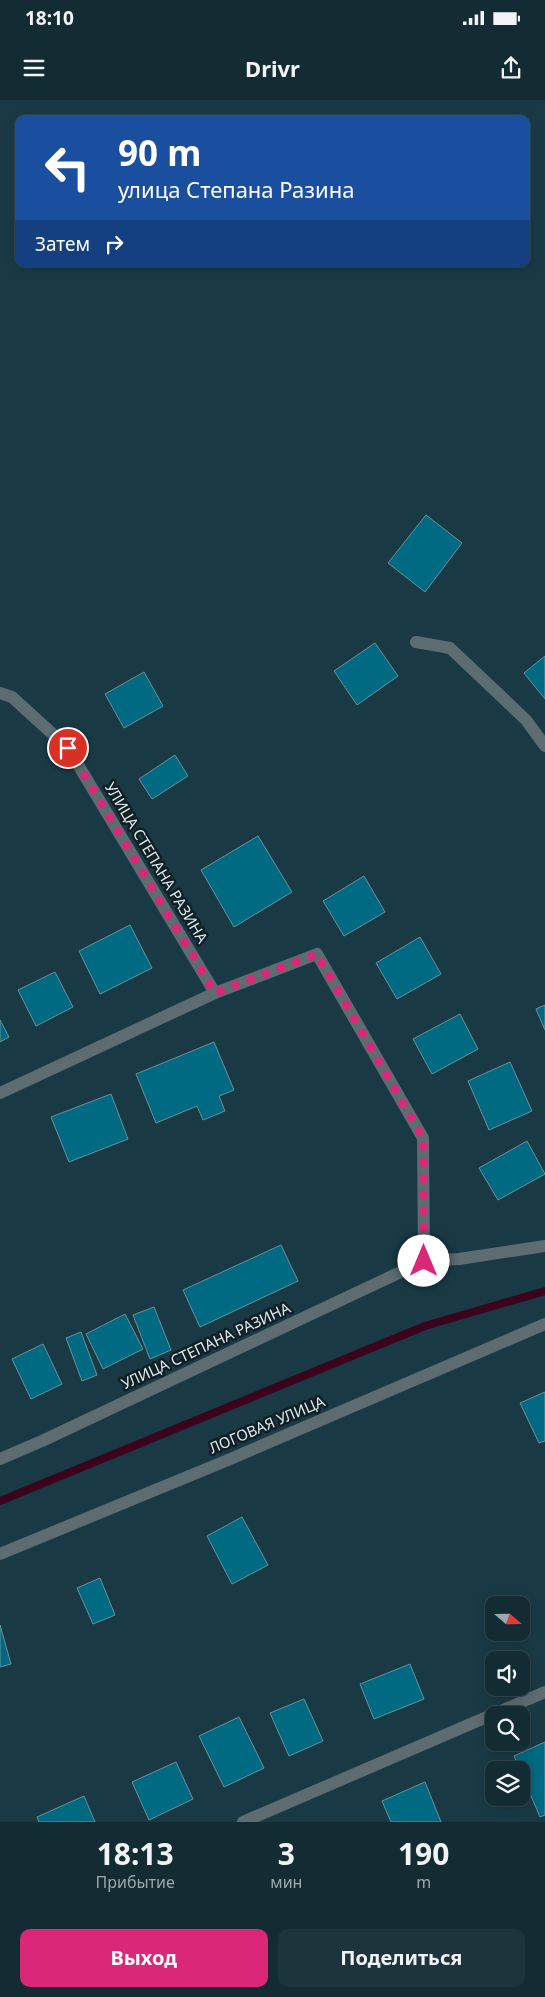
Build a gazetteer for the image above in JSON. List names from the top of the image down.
{
  "streets": {
    "street": ["УЛИЦА СТЕПАНА РАЗИНА", "ЛОГОВАЯ УЛИЦА"]
  },
  "north": "right",
  "page": {
    "status": "18:10",
    "header": "Drivr",
    "turn": ["90 m", "улица Степана Разина"],
    "then": "Затем",
    "eta": [
      "18:13",
      "Прибытие",
      "3",
      "мин",
      "190",
      "m"
    ],
    "buttons": ["Выход", "Поделиться"]
  }
}
